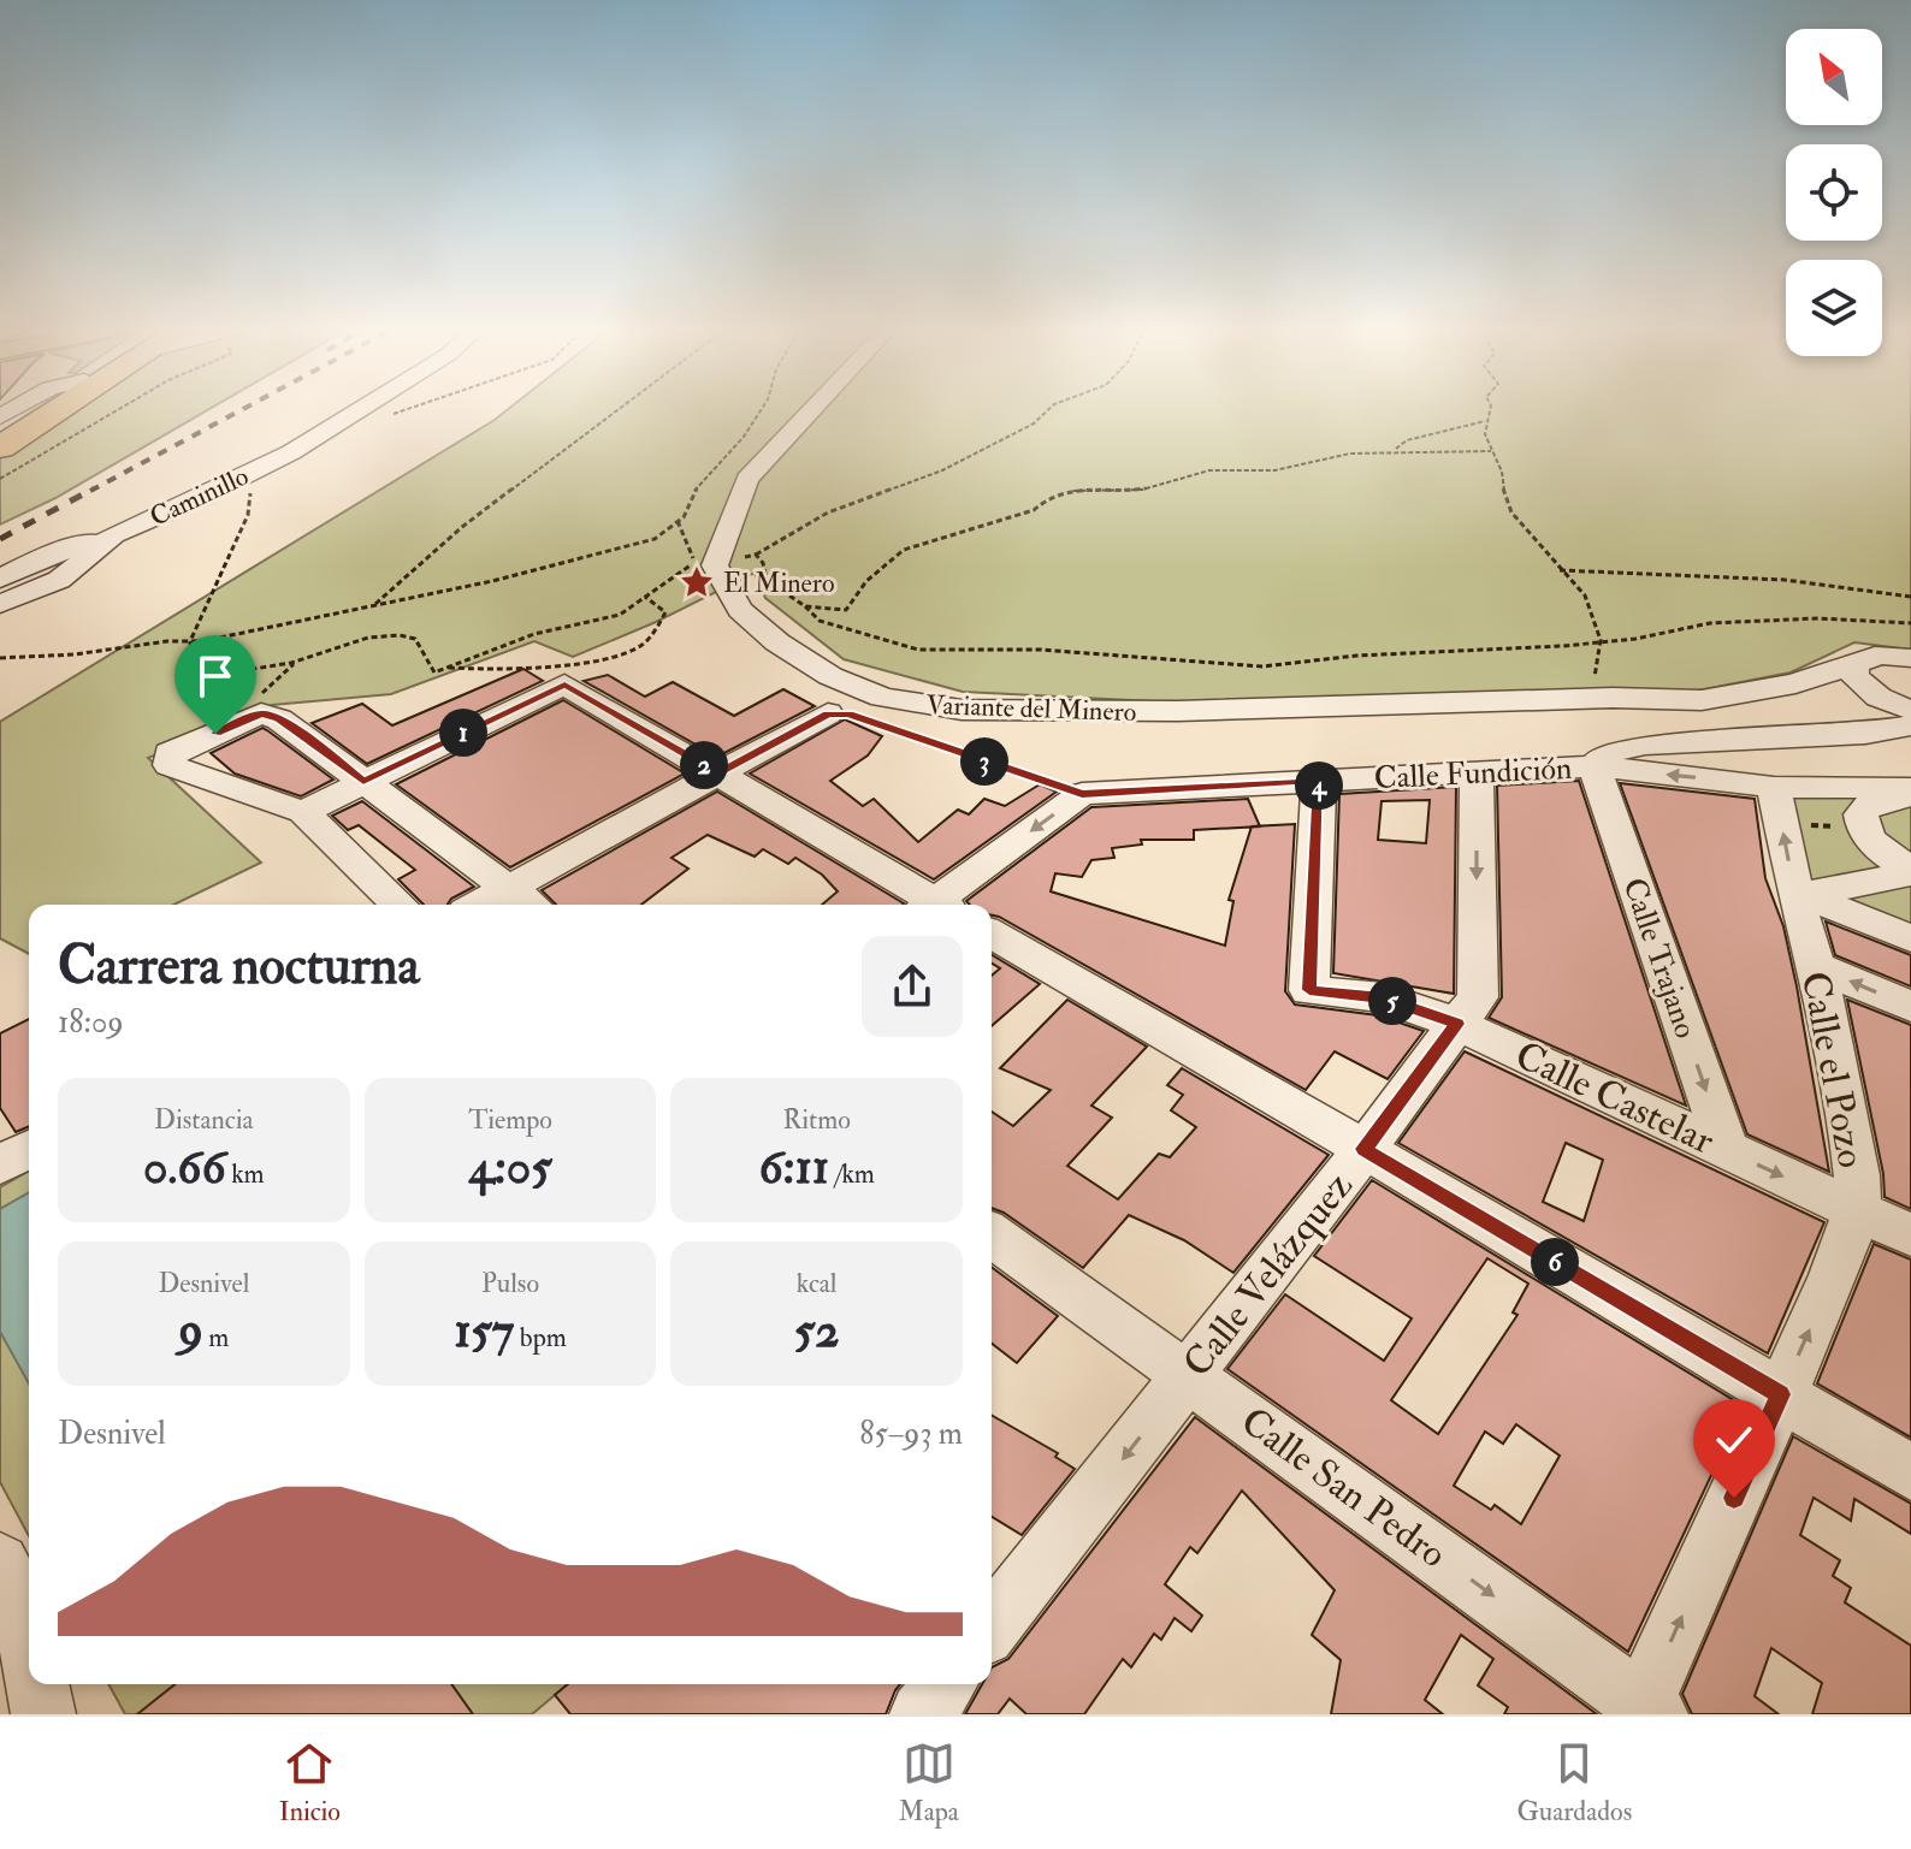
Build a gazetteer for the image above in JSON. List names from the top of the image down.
{
  "streets": {
    "street": [
      "Caminillo",
      "Variante del Minero",
      "Calle Fundición",
      "Calle Trajano",
      "Calle el Pozo",
      "Calle Castelar",
      "Calle Velázquez",
      "Calle San Pedro"
    ]
  },
  "crossings": [
    ["Calle Fundición", "Calle Trajano"],
    ["Calle Fundición", "Calle el Pozo"],
    ["Calle Fundición", "Calle Castelar"],
    ["Calle Fundición", "Calle Velázquez"],
    ["Calle Trajano", "Calle Castelar"],
    ["Calle el Pozo", "Calle Castelar"],
    ["Calle el Pozo", "Calle San Pedro"],
    ["Calle Castelar", "Calle Velázquez"],
    ["Calle Velázquez", "Calle San Pedro"]
  ],
  "one_way": ["Calle Trajano", "Calle el Pozo", "Calle Velázquez"],
  "places": {
    "place": ["El Minero"]
  },
  "north": "top left",
  "page": {
    "pins": [
      "1",
      "3",
      "2",
      "4",
      "5",
      "6"
    ],
    "heading": ["Carrera nocturna", "18:09"],
    "stats": [
      ["Distancia", "0.66 km"],
      ["Tiempo", "4:05"],
      ["Ritmo", "6:11 /km"],
      ["Desnivel", "9 m"],
      ["Pulso", "157 bpm"],
      ["kcal", "52"]
    ],
    "chart": ["Desnivel", "85–93 m"],
    "tabs": ["Inicio", "Mapa", "Guardados"]
  }
}
